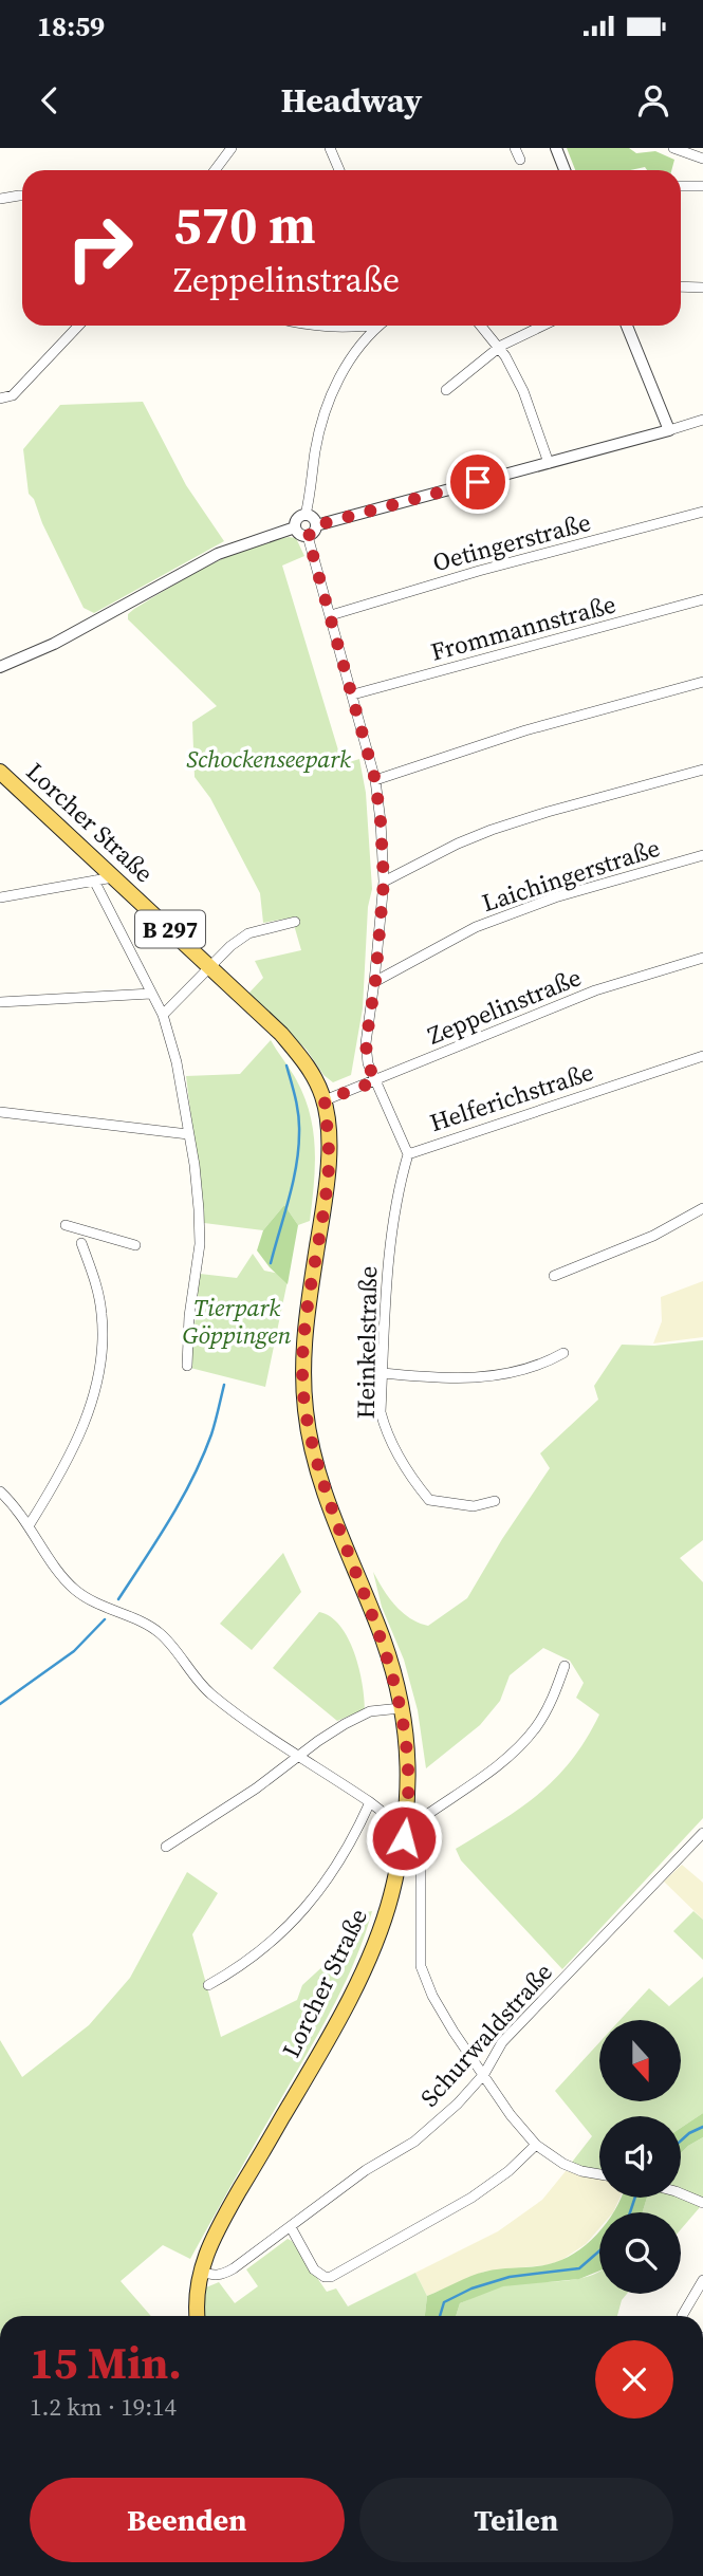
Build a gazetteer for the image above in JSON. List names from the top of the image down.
{
  "streets": {
    "main road": ["Lorcher Straße", "B 297"],
    "street": [
      "Oetingerstraße",
      "Frommannstraße",
      "Laichingerstraße",
      "Zeppelinstraße",
      "Helferichstraße",
      "Heinkelstraße",
      "Schurwaldstraße"
    ]
  },
  "crossings": [
    ["Oetingerstraße", "Helferichstraße"],
    ["Frommannstraße", "Helferichstraße"],
    ["Lorcher Straße", "Zeppelinstraße"],
    ["Lorcher Straße", "Schurwaldstraße"],
    ["Laichingerstraße", "Helferichstraße"],
    ["Zeppelinstraße", "Helferichstraße"],
    ["Helferichstraße", "Heinkelstraße"]
  ],
  "parks": ["Schockenseepark", "Tierpark Göppingen"],
  "north": "bottom",
  "page": {
    "status": "18:59",
    "header": "Headway",
    "turn": ["570 m", "Zeppelinstraße"],
    "heading": ["15 Min.", "1.2 km · 19:14"],
    "buttons": ["Beenden", "Teilen"]
  }
}
